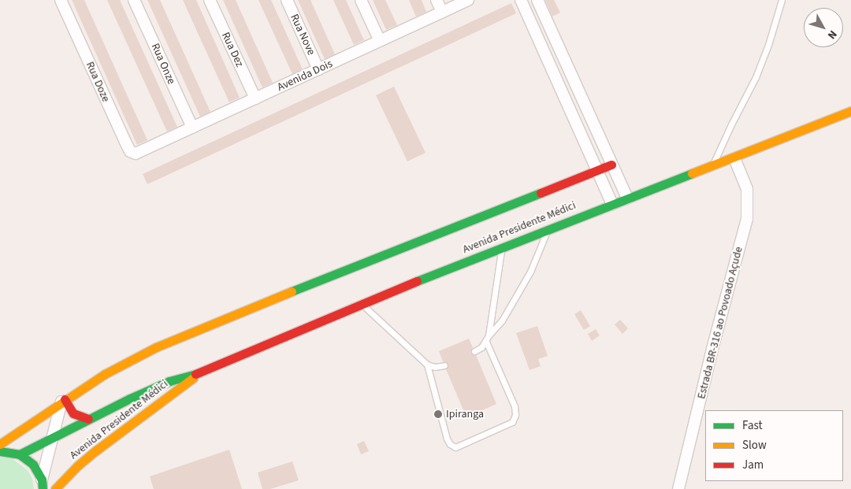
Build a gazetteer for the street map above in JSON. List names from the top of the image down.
{
  "streets": {
    "main road": ["Avenida Presidente Médici"],
    "street": [
      "Rua Nove",
      "Rua Dez",
      "Rua Onze",
      "Avenida Dois",
      "Rua Doze",
      "Estrada BR-316 ao Povoado Açude"
    ]
  },
  "crossings": [
    ["Rua Nove", "Avenida Dois"],
    ["Rua Dez", "Avenida Dois"],
    ["Rua Onze", "Avenida Dois"],
    ["Avenida Dois", "Rua Doze"],
    ["Avenida Presidente Médici", "Estrada BR-316 ao Povoado Açude"]
  ],
  "places": ["Ipiranga"],
  "legend": ["Fast", "Slow", "Jam"],
  "north": "bottom right"
}
